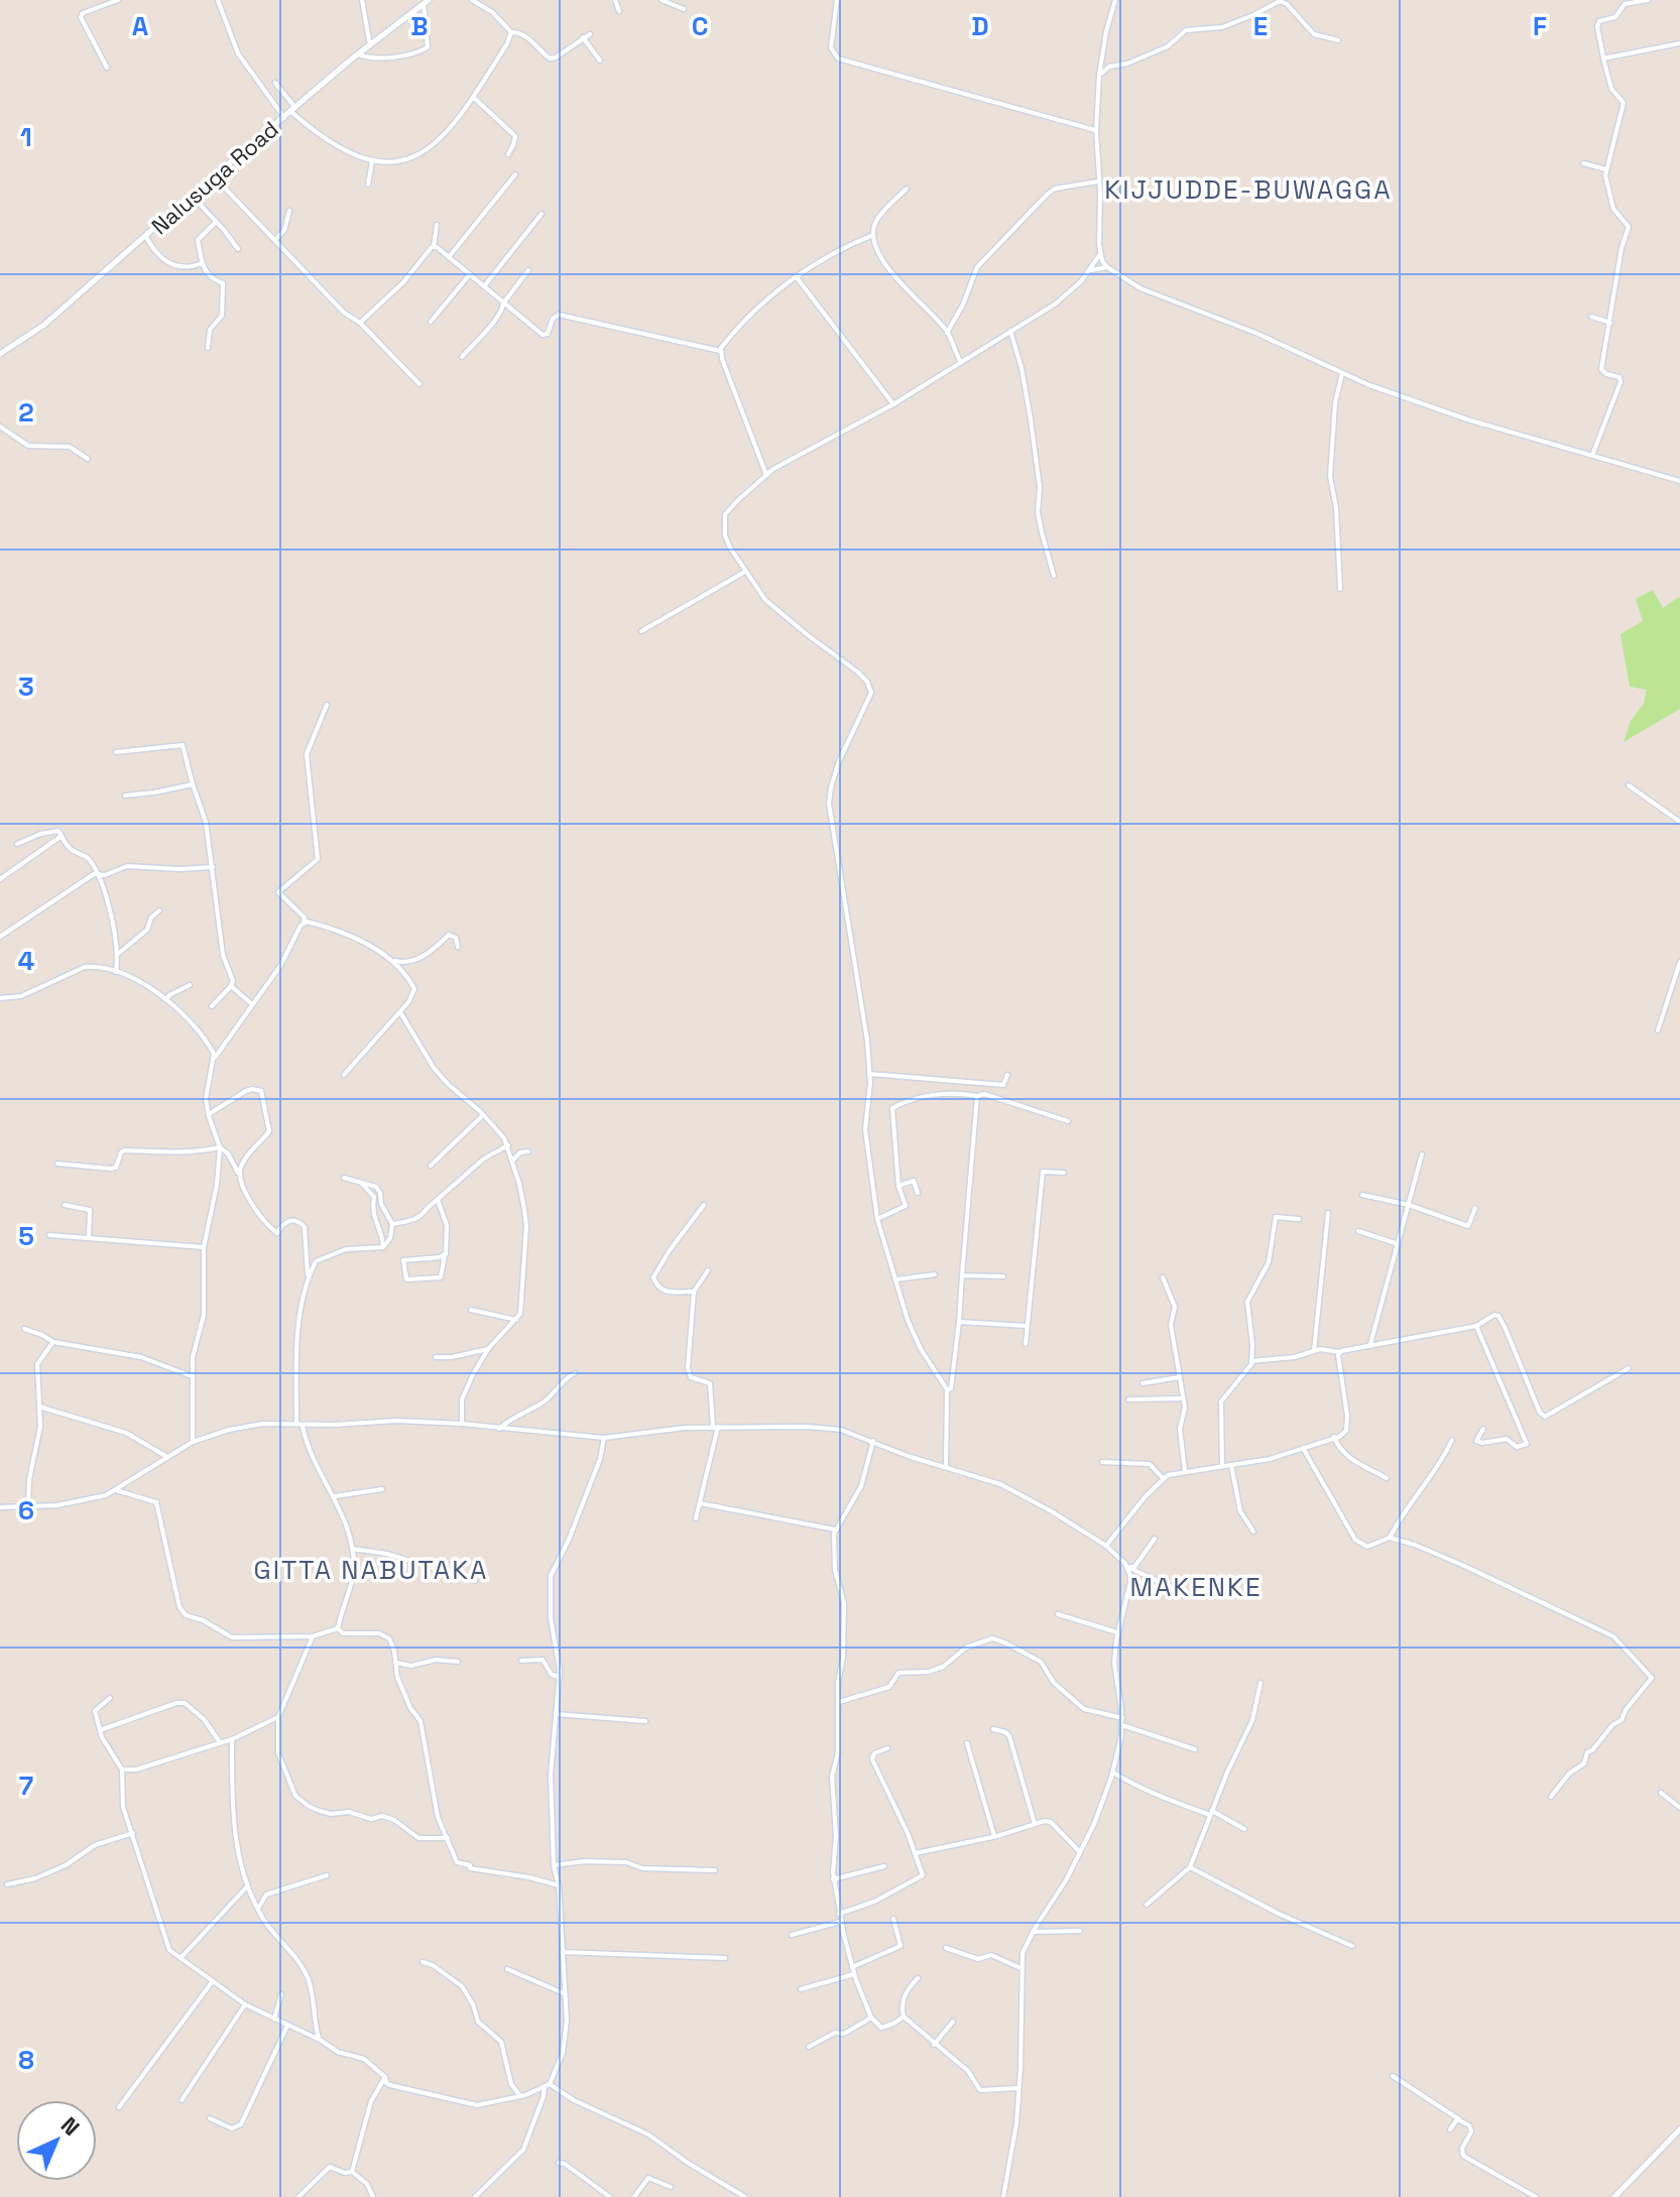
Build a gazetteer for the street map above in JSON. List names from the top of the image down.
{
  "streets": {
    "street": ["Nalusuga Road"]
  },
  "districts": ["KIJJUDDE-BUWAGGA", "GITTA NABUTAKA", "MAKENKE"],
  "north": "top right",
  "grid": {
    "columns": [
      "A",
      "B",
      "C",
      "D",
      "E",
      "F"
    ],
    "rows": [
      "1",
      "2",
      "3",
      "4",
      "5",
      "6",
      "7",
      "8"
    ]
  }
}
